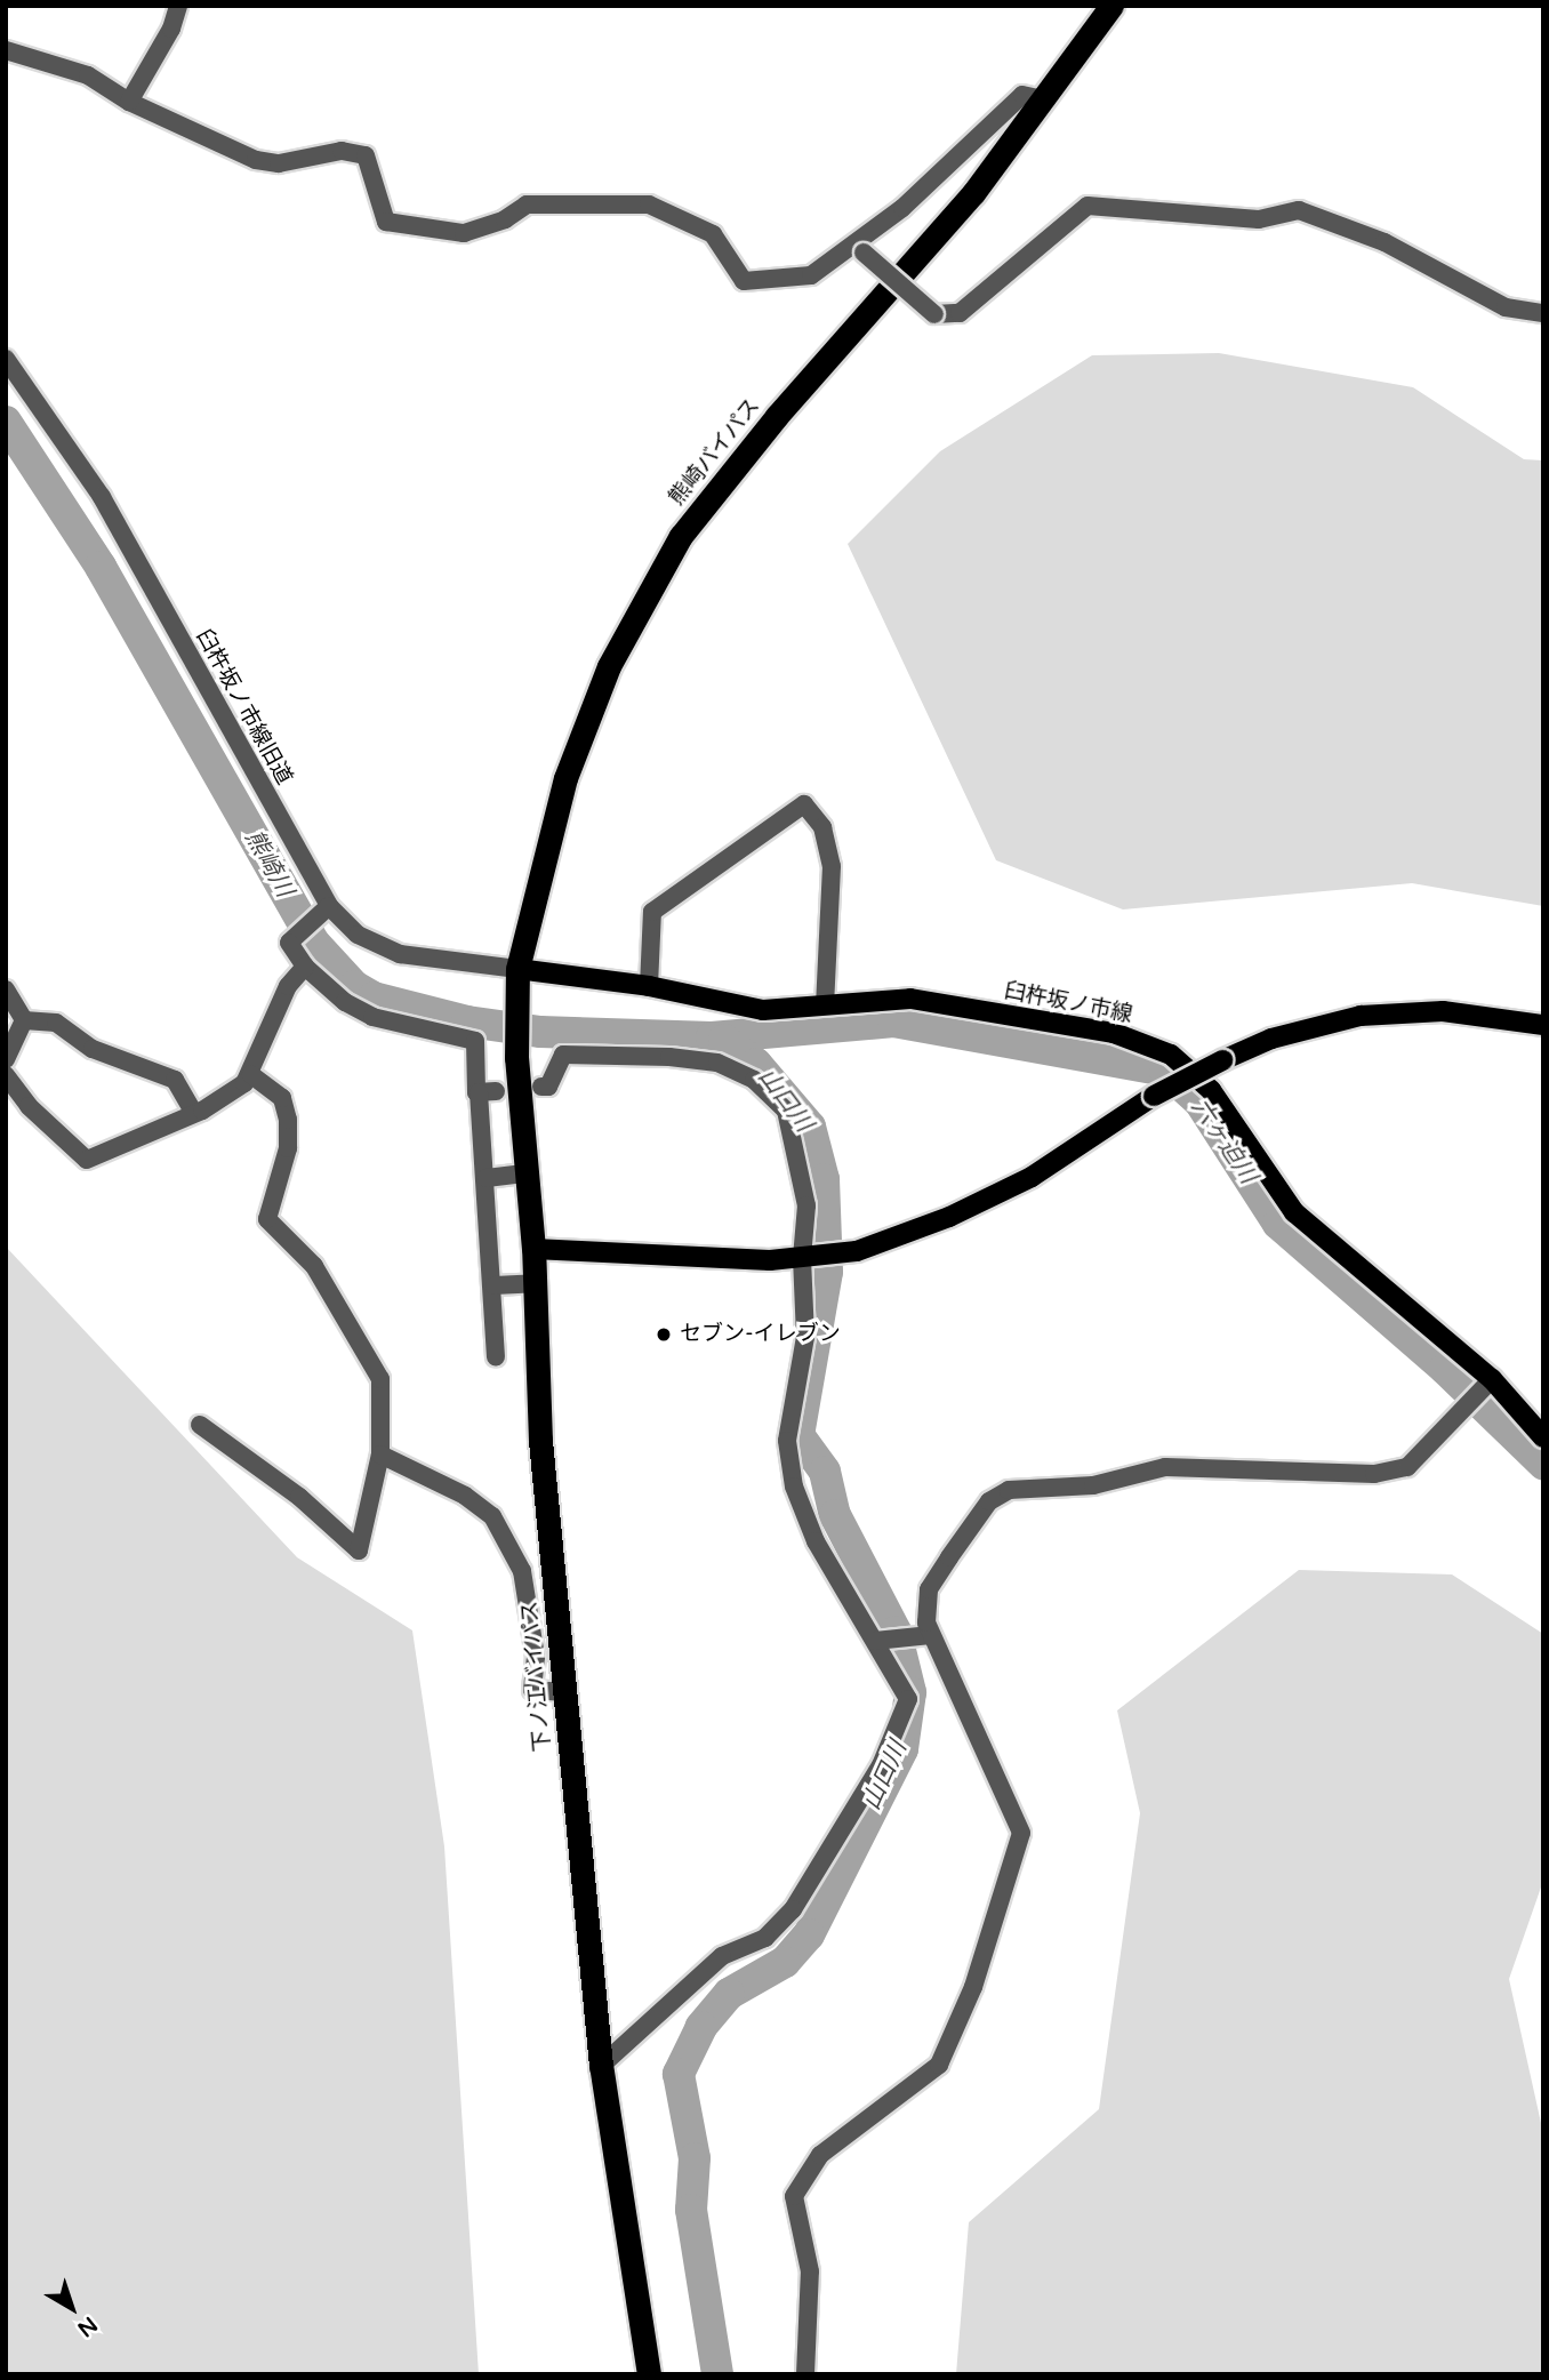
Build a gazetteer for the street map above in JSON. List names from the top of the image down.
{
  "streets": {
    "highway": ["熊崎バイパス", "下ノ江バイパス"],
    "main road": ["臼杵坂ノ市線"],
    "street": ["臼杵坂ノ市線旧道"]
  },
  "crossings": [
    ["熊崎バイパス", "臼杵坂ノ市線旧道"],
    ["熊崎バイパス", "臼杵坂ノ市線"],
    ["熊崎バイパス", "下ノ江バイパス"],
    ["臼杵坂ノ市線旧道", "臼杵坂ノ市線"],
    ["臼杵坂ノ市線旧道", "下ノ江バイパス"],
    ["臼杵坂ノ市線", "下ノ江バイパス"]
  ],
  "water": ["熊崎川", "山口川", "六ヶ迫川"],
  "places": ["セブン-イレブン"],
  "north": "bottom right"
}
